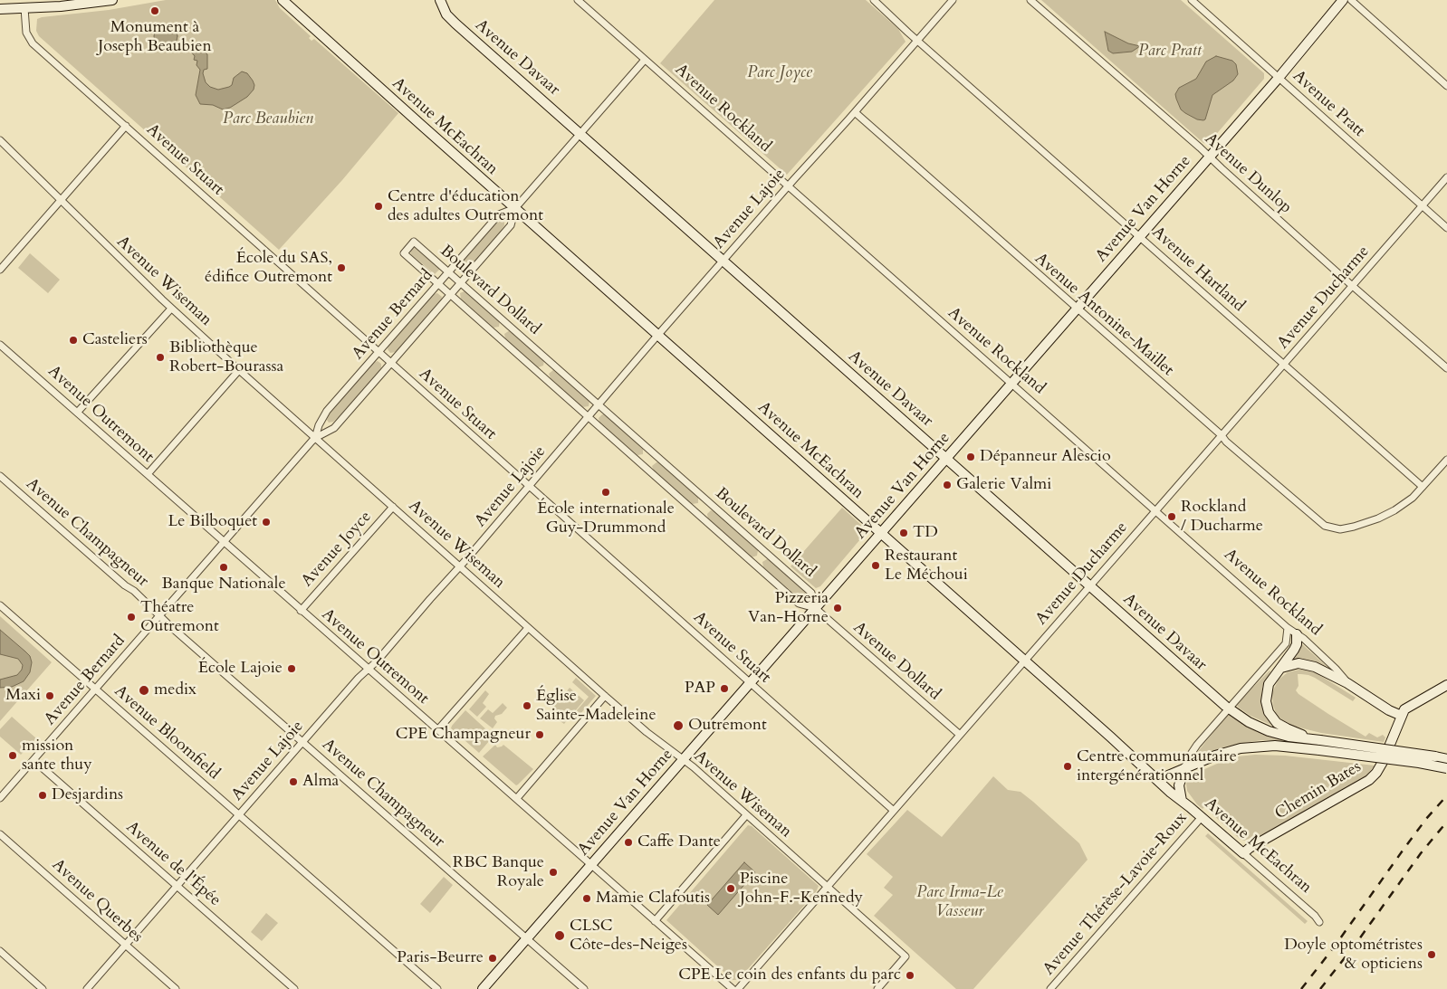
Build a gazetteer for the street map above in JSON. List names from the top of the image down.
{
  "streets": {
    "street": [
      "Avenue Davaar",
      "Avenue Pratt",
      "Avenue Rockland",
      "Avenue McEachran",
      "Avenue Stuart",
      "Avenue Dunlop",
      "Avenue Lajoie",
      "Avenue Van Horne",
      "Avenue Hartland",
      "Avenue Wiseman",
      "Boulevard Dollard",
      "Avenue Ducharme",
      "Avenue Bernard",
      "Avenue Antonine-Maillet",
      "Avenue Outremont",
      "Avenue Champagneur",
      "Avenue Joyce",
      "Avenue Dollard",
      "Avenue Bloomfield",
      "Chemin Bates",
      "Avenue de l'Épée",
      "Avenue Thérèse-Lavoie-Roux",
      "Avenue Querbes"
    ]
  },
  "crossings": [
    ["Avenue Davaar", "Avenue Lajoie"],
    ["Avenue Davaar", "Avenue Van Horne"],
    ["Avenue Davaar", "Avenue Ducharme"],
    ["Avenue Pratt", "Avenue Van Horne"],
    ["Avenue Pratt", "Avenue Ducharme"],
    ["Avenue Rockland", "Avenue Lajoie"],
    ["Avenue Rockland", "Avenue Van Horne"],
    ["Avenue Rockland", "Avenue Ducharme"],
    ["Avenue Rockland", "Chemin Bates"],
    ["Avenue McEachran", "Avenue Lajoie"],
    ["Avenue McEachran", "Avenue Van Horne"],
    ["Avenue McEachran", "Avenue Ducharme"],
    ["Avenue McEachran", "Avenue Bernard"],
    ["Avenue McEachran", "Chemin Bates"],
    ["Avenue McEachran", "Avenue Thérèse-Lavoie-Roux"],
    ["Avenue Stuart", "Avenue Lajoie"],
    ["Avenue Stuart", "Avenue Van Horne"],
    ["Avenue Stuart", "Avenue Ducharme"],
    ["Avenue Stuart", "Avenue Bernard"],
    ["Avenue Dunlop", "Avenue Van Horne"],
    ["Avenue Dunlop", "Avenue Ducharme"],
    ["Avenue Lajoie", "Avenue Hartland"],
    ["Avenue Lajoie", "Avenue Wiseman"],
    ["Avenue Lajoie", "Boulevard Dollard"],
    ["Avenue Lajoie", "Avenue Antonine-Maillet"],
    ["Avenue Lajoie", "Avenue Outremont"],
    ["Avenue Lajoie", "Avenue Champagneur"],
    ["Avenue Lajoie", "Avenue Bloomfield"],
    ["Avenue Lajoie", "Avenue de l'Épée"],
    ["Avenue Lajoie", "Avenue Querbes"],
    ["Avenue Van Horne", "Avenue Hartland"],
    ["Avenue Van Horne", "Avenue Wiseman"],
    ["Avenue Van Horne", "Boulevard Dollard"],
    ["Avenue Van Horne", "Avenue Antonine-Maillet"],
    ["Avenue Van Horne", "Avenue Outremont"],
    ["Avenue Van Horne", "Avenue Champagneur"],
    ["Avenue Van Horne", "Avenue Dollard"],
    ["Avenue Hartland", "Avenue Ducharme"],
    ["Avenue Hartland", "Avenue Antonine-Maillet"],
    ["Avenue Wiseman", "Avenue Ducharme"],
    ["Avenue Wiseman", "Avenue Bernard"],
    ["Avenue Wiseman", "Avenue Joyce"],
    ["Boulevard Dollard", "Avenue Bernard"],
    ["Boulevard Dollard", "Avenue Dollard"],
    ["Avenue Ducharme", "Avenue Antonine-Maillet"],
    ["Avenue Ducharme", "Avenue Dollard"],
    ["Avenue Bernard", "Avenue Outremont"],
    ["Avenue Bernard", "Avenue Champagneur"],
    ["Avenue Bernard", "Avenue Bloomfield"],
    ["Avenue Bernard", "Avenue de l'Épée"],
    ["Avenue Outremont", "Avenue Joyce"]
  ],
  "parks": [
    "Parc Pratt",
    "Parc Joyce",
    "Parc Beaubien",
    "Parc Irma-Le Vasseur"
  ],
  "places": [
    "Monument à Joseph Beaubien",
    "Centre d'éducation des adultes Outremont",
    "École du SAS, édifice Outremont",
    "Casteliers",
    "Bibliothèque Robert-Bourassa",
    "Dépanneur Alescio",
    "Galerie Valmi",
    "École internationale Guy-Drummond",
    "Rockland / Ducharme",
    "Le Bilboquet",
    "TD",
    "Restaurant Le Méchoui",
    "Banque Nationale",
    "Pizzeria Van-Horne",
    "Théatre Outremont",
    "École Lajoie",
    "PAP",
    "medix",
    "Maxi",
    "Église Sainte-Madeleine",
    "Outremont",
    "CPE Champagneur",
    "mission sante thuy",
    "Centre communautaire intergénérationnel",
    "Alma",
    "Desjardins",
    "Caffe Dante",
    "RBC Banque Royale",
    "Piscine John-F.-Kennedy",
    "Mamie Clafoutis",
    "CLSC Côte-des-Neiges",
    "Doyle optométristes & opticiens",
    "Paris-Beurre",
    "CPE Le coin des enfants du parc"
  ]
}
